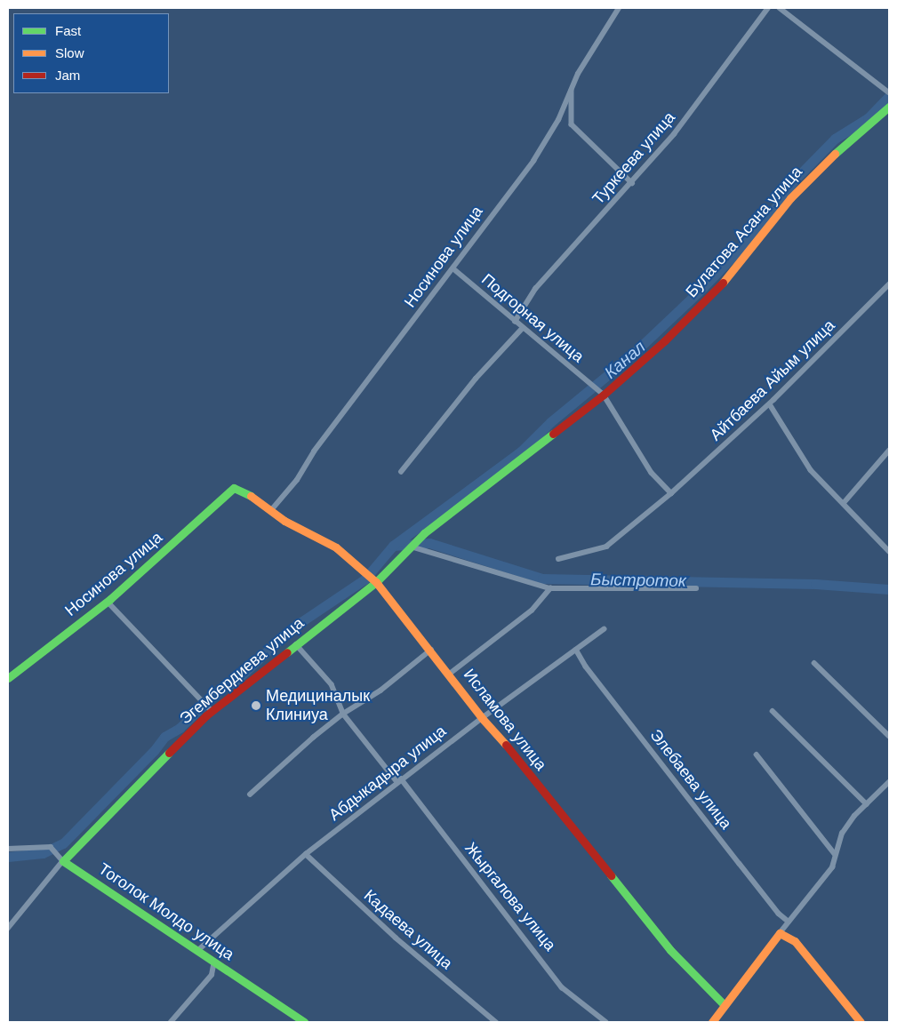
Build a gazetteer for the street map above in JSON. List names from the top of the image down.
{
  "streets": {
    "street": [
      "Туркеева улица",
      "Булатова Асана улица",
      "Носинова улица",
      "Подгорная улица",
      "Айтбаева Айым улица",
      "Эгембердиева улица",
      "Исламова улица",
      "Абдыкадыра улица",
      "Элебаева улица",
      "Жыргалова улица",
      "Тоголок Молдо улица",
      "Кадаева улица"
    ]
  },
  "crossings": [
    ["Туркеева улица", "Подгорная улица"],
    ["Булатова Асана улица", "Подгорная улица"],
    ["Булатова Асана улица", "Эгембердиева улица"],
    ["Носинова улица", "Подгорная улица"],
    ["Носинова улица", "Исламова улица"],
    ["Подгорная улица", "Айтбаева Айым улица"],
    ["Эгембердиева улица", "Исламова улица"],
    ["Эгембердиева улица", "Жыргалова улица"],
    ["Эгембердиева улица", "Тоголок Молдо улица"],
    ["Исламова улица", "Абдыкадыра улица"],
    ["Абдыкадыра улица", "Элебаева улица"],
    ["Абдыкадыра улица", "Жыргалова улица"],
    ["Абдыкадыра улица", "Тоголок Молдо улица"],
    ["Абдыкадыра улица", "Кадаева улица"]
  ],
  "water": ["Канал", "Быстроток"],
  "places": ["Медициналык Клиниуа"],
  "legend": ["Fast", "Slow", "Jam"]
}
